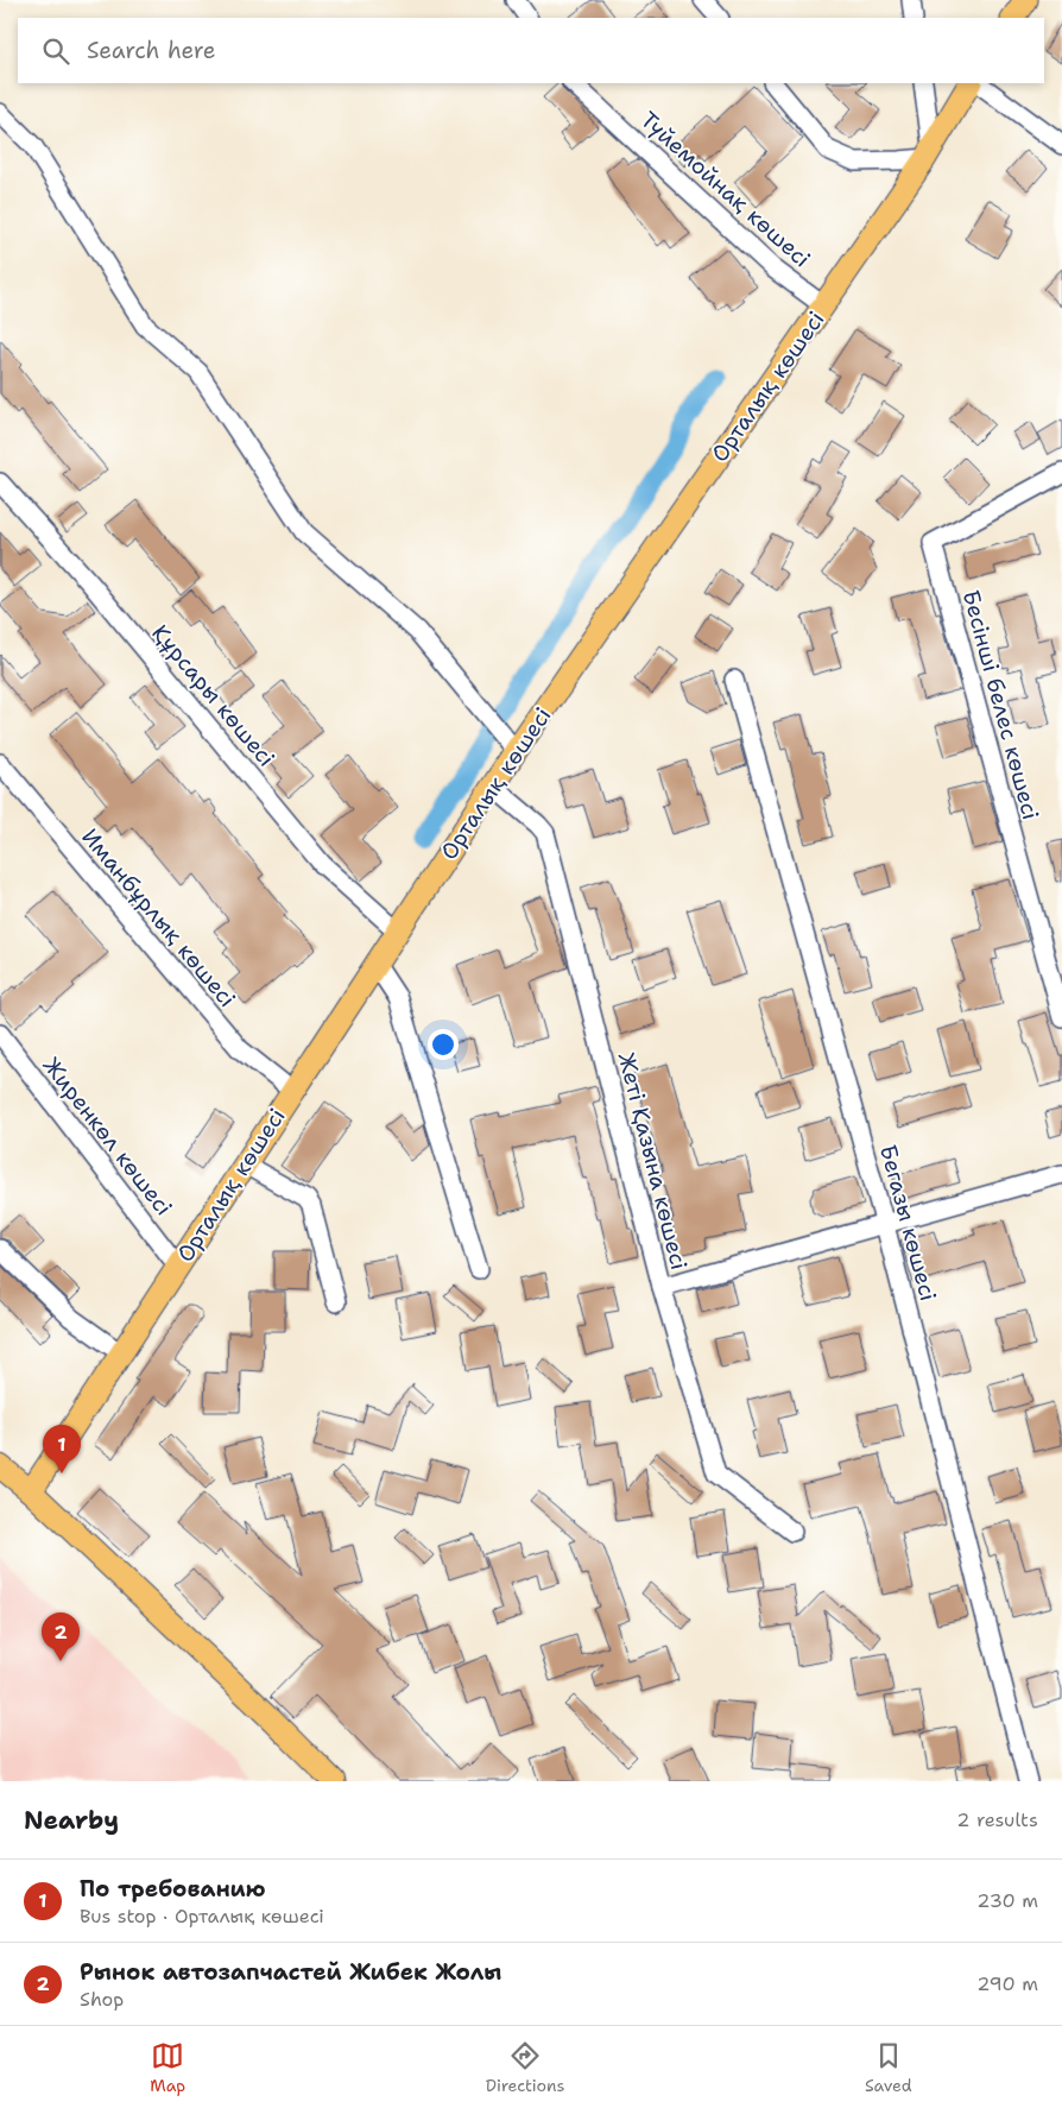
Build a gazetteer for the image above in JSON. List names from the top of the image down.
{
  "streets": {
    "main road": ["Орталық көшесі"],
    "street": [
      "Түйемойнақ көшесі",
      "Құрсары көшесі",
      "Бесінші белес көшесі",
      "Иманбұрлық көшесі",
      "Жиренкөл көшесі",
      "Жеті Қазына көшесі",
      "Бегазы көшесі"
    ]
  },
  "crossings": [
    ["Түйемойнақ көшесі", "Орталық көшесі"],
    ["Орталық көшесі", "Құрсары көшесі"],
    ["Орталық көшесі", "Иманбұрлық көшесі"],
    ["Орталық көшесі", "Жиренкөл көшесі"],
    ["Орталық көшесі", "Жеті Қазына көшесі"]
  ],
  "page": {
    "search": "Search here",
    "pins": ["1", "2"],
    "heading": ["Nearby", "2 results"],
    "list": [
      {
        "mark": "1",
        "name": "По требованию",
        "note": "Bus stop · Орталық көшесі",
        "value": "230 m"
      },
      {
        "mark": "2",
        "name": "Рынок автозапчастей Жибек Жолы",
        "note": "Shop",
        "value": "290 m"
      }
    ],
    "nav": ["Map", "Directions", "Saved"]
  }
}
